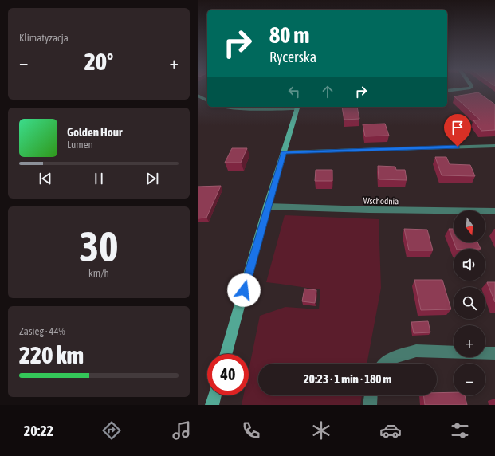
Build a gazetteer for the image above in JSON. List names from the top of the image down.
{
  "streets": {
    "street": ["Wschodnia"]
  },
  "north": "bottom",
  "page": {
    "tile": [
      "Klimatyzacja",
      ["30", "km/h"],
      ["Zasięg · 44%", "220 km"]
    ],
    "turn": ["80 m", "Rycerska"],
    "heat": ["−", "20°", "+"],
    "song": ["Golden Hour", "Lumen"],
    "map_buttons": ["+", "−"],
    "limit": "40",
    "trip": "20:23 · 1 min · 180 m",
    "tabs": "20:22"
  }
}
